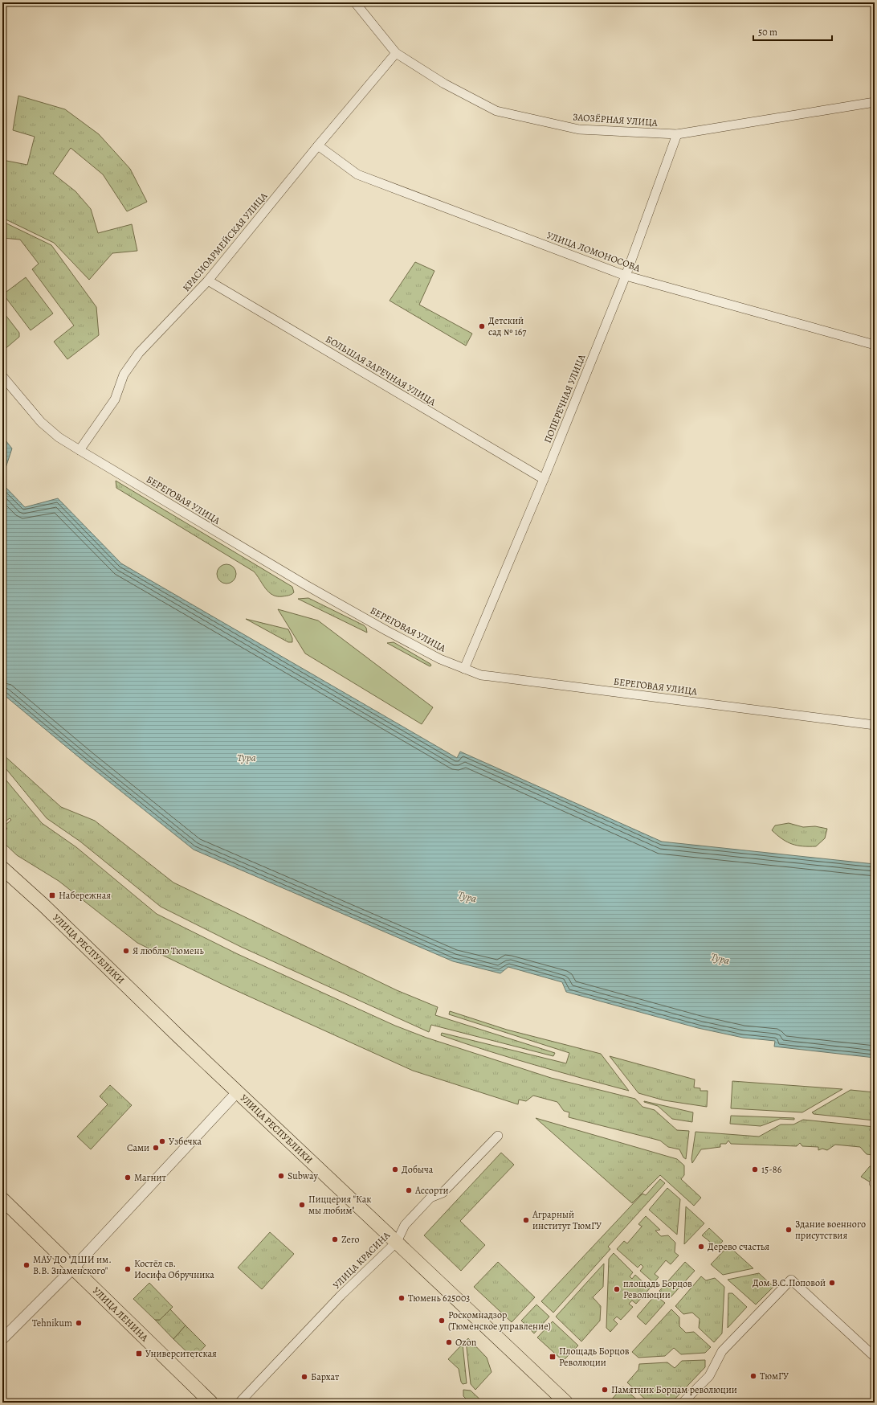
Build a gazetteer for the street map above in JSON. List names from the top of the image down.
{
  "streets": {
    "main road": ["УЛИЦА РЕСПУБЛИКИ", "УЛИЦА ЛЕНИНА"],
    "street": [
      "ЗАОЗЁРНАЯ УЛИЦА",
      "КРАСНОАРМЕЙСКАЯ УЛИЦА",
      "УЛИЦА ЛОМОНОСОВА",
      "БОЛЬШАЯ ЗАРЕЧНАЯ УЛИЦА",
      "ПОПЕРЕЧНАЯ УЛИЦА",
      "БЕРЕГОВАЯ УЛИЦА",
      "УЛИЦА КРАСИНА"
    ]
  },
  "crossings": [
    ["ЗАОЗЁРНАЯ УЛИЦА", "КРАСНОАРМЕЙСКАЯ УЛИЦА"],
    ["ЗАОЗЁРНАЯ УЛИЦА", "ПОПЕРЕЧНАЯ УЛИЦА"],
    ["КРАСНОАРМЕЙСКАЯ УЛИЦА", "УЛИЦА ЛОМОНОСОВА"],
    ["КРАСНОАРМЕЙСКАЯ УЛИЦА", "БОЛЬШАЯ ЗАРЕЧНАЯ УЛИЦА"],
    ["КРАСНОАРМЕЙСКАЯ УЛИЦА", "БЕРЕГОВАЯ УЛИЦА"],
    ["УЛИЦА ЛОМОНОСОВА", "ПОПЕРЕЧНАЯ УЛИЦА"],
    ["БОЛЬШАЯ ЗАРЕЧНАЯ УЛИЦА", "ПОПЕРЕЧНАЯ УЛИЦА"],
    ["ПОПЕРЕЧНАЯ УЛИЦА", "БЕРЕГОВАЯ УЛИЦА"],
    ["УЛИЦА РЕСПУБЛИКИ", "УЛИЦА КРАСИНА"]
  ],
  "water": ["Тура"],
  "places": {
    "other": [
      "Детский сад № 167",
      "Я люблю Тюмень",
      "Узбечка",
      "Сами",
      "Добыча",
      "15-86",
      "Subway",
      "Магнит",
      "Ассорти",
      "Пиццерия \"Как мы любим\"",
      "Аграрный институт ТюмГУ",
      "Здание военного присутствия",
      "Zero",
      "Дерево счастья",
      "МАУ ДО \"ДШИ им. В.В. Знаменского\"",
      "Костёл св. Иосифа Обручника",
      "Дом В.С.Поповой",
      "площадь Борцов Революции",
      "Тюмень 625003",
      "Роскомнадзор (Тюменское управление)",
      "Tehnikum",
      "Ozon",
      "ТюмГУ",
      "Бархат",
      "Памятник Борцам революции"
    ],
    "transit": ["Набережная", "Университетская", "Площадь Борцов Революции"]
  },
  "scale_bar": "50 m"
}
